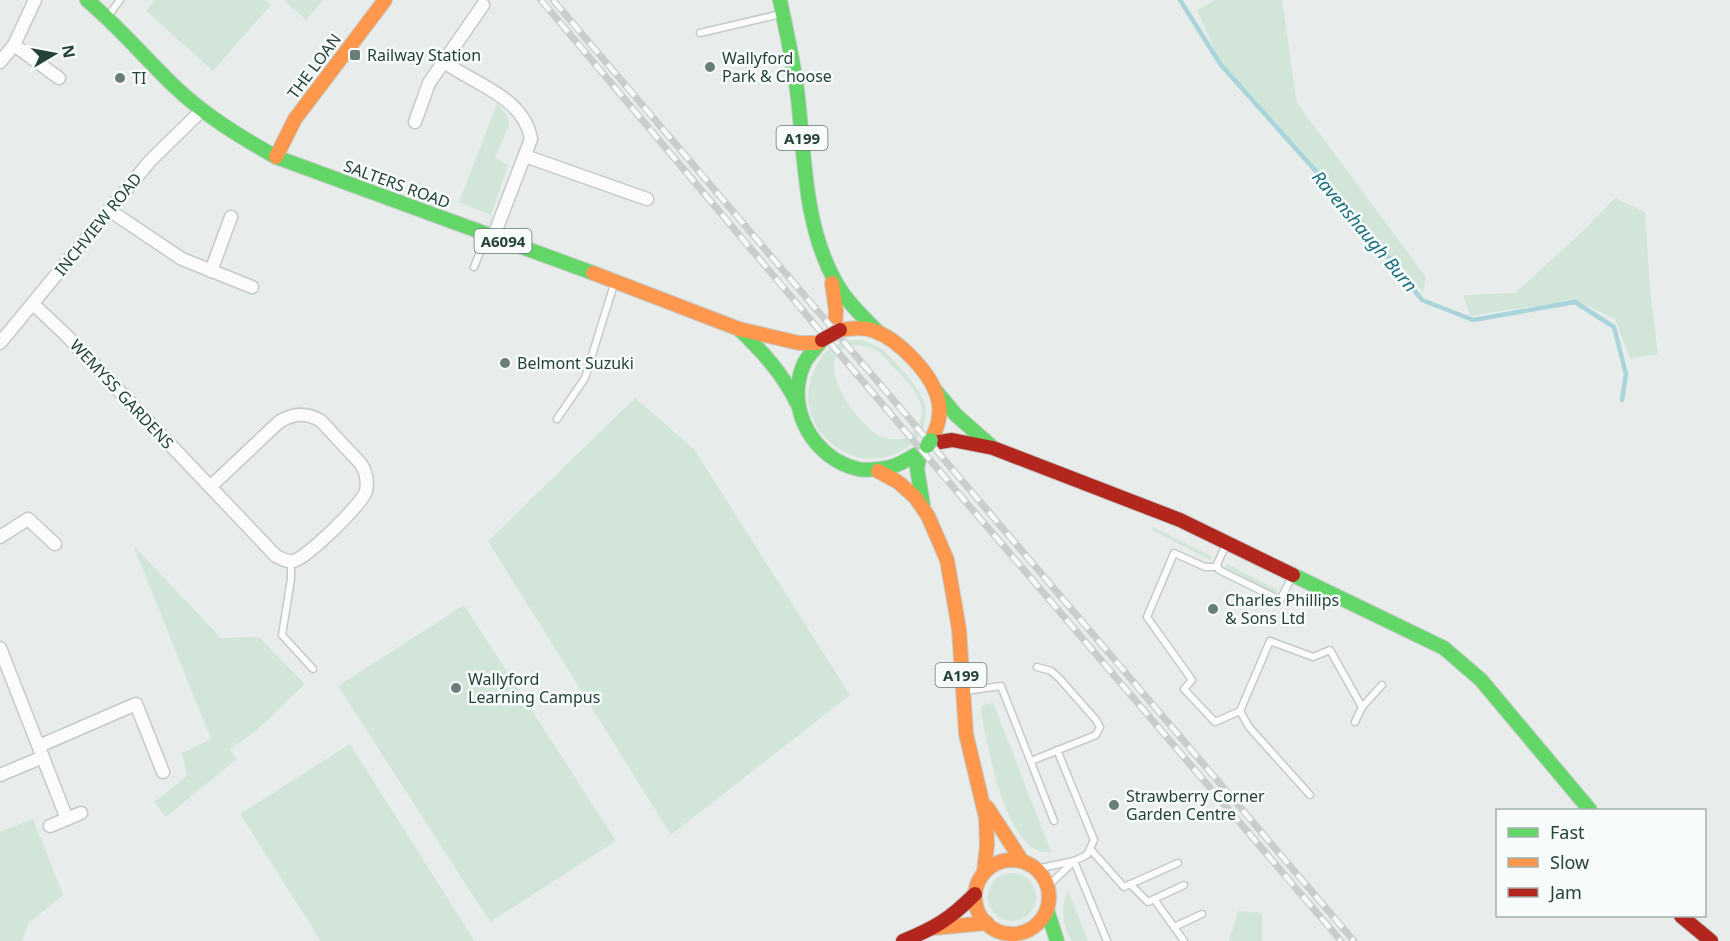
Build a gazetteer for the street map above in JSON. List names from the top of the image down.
{
  "streets": {
    "main road": [
      "THE LOAN",
      "A199",
      "SALTERS ROAD",
      "A6094"
    ],
    "street": ["INCHVIEW ROAD", "WEMYSS GARDENS"]
  },
  "crossings": [
    ["THE LOAN", "SALTERS ROAD"],
    ["A199", "SALTERS ROAD"],
    ["SALTERS ROAD", "INCHVIEW ROAD"],
    ["INCHVIEW ROAD", "WEMYSS GARDENS"]
  ],
  "water": ["Ravenshaugh Burn"],
  "places": {
    "transit": ["Railway Station"],
    "other": [
      "Wallyford Park & Choose",
      "TI",
      "Belmont Suzuki",
      "Charles Phillips & Sons Ltd",
      "Wallyford Learning Campus",
      "Strawberry Corner Garden Centre"
    ]
  },
  "legend": ["Fast", "Slow", "Jam"],
  "north": "right"
}
